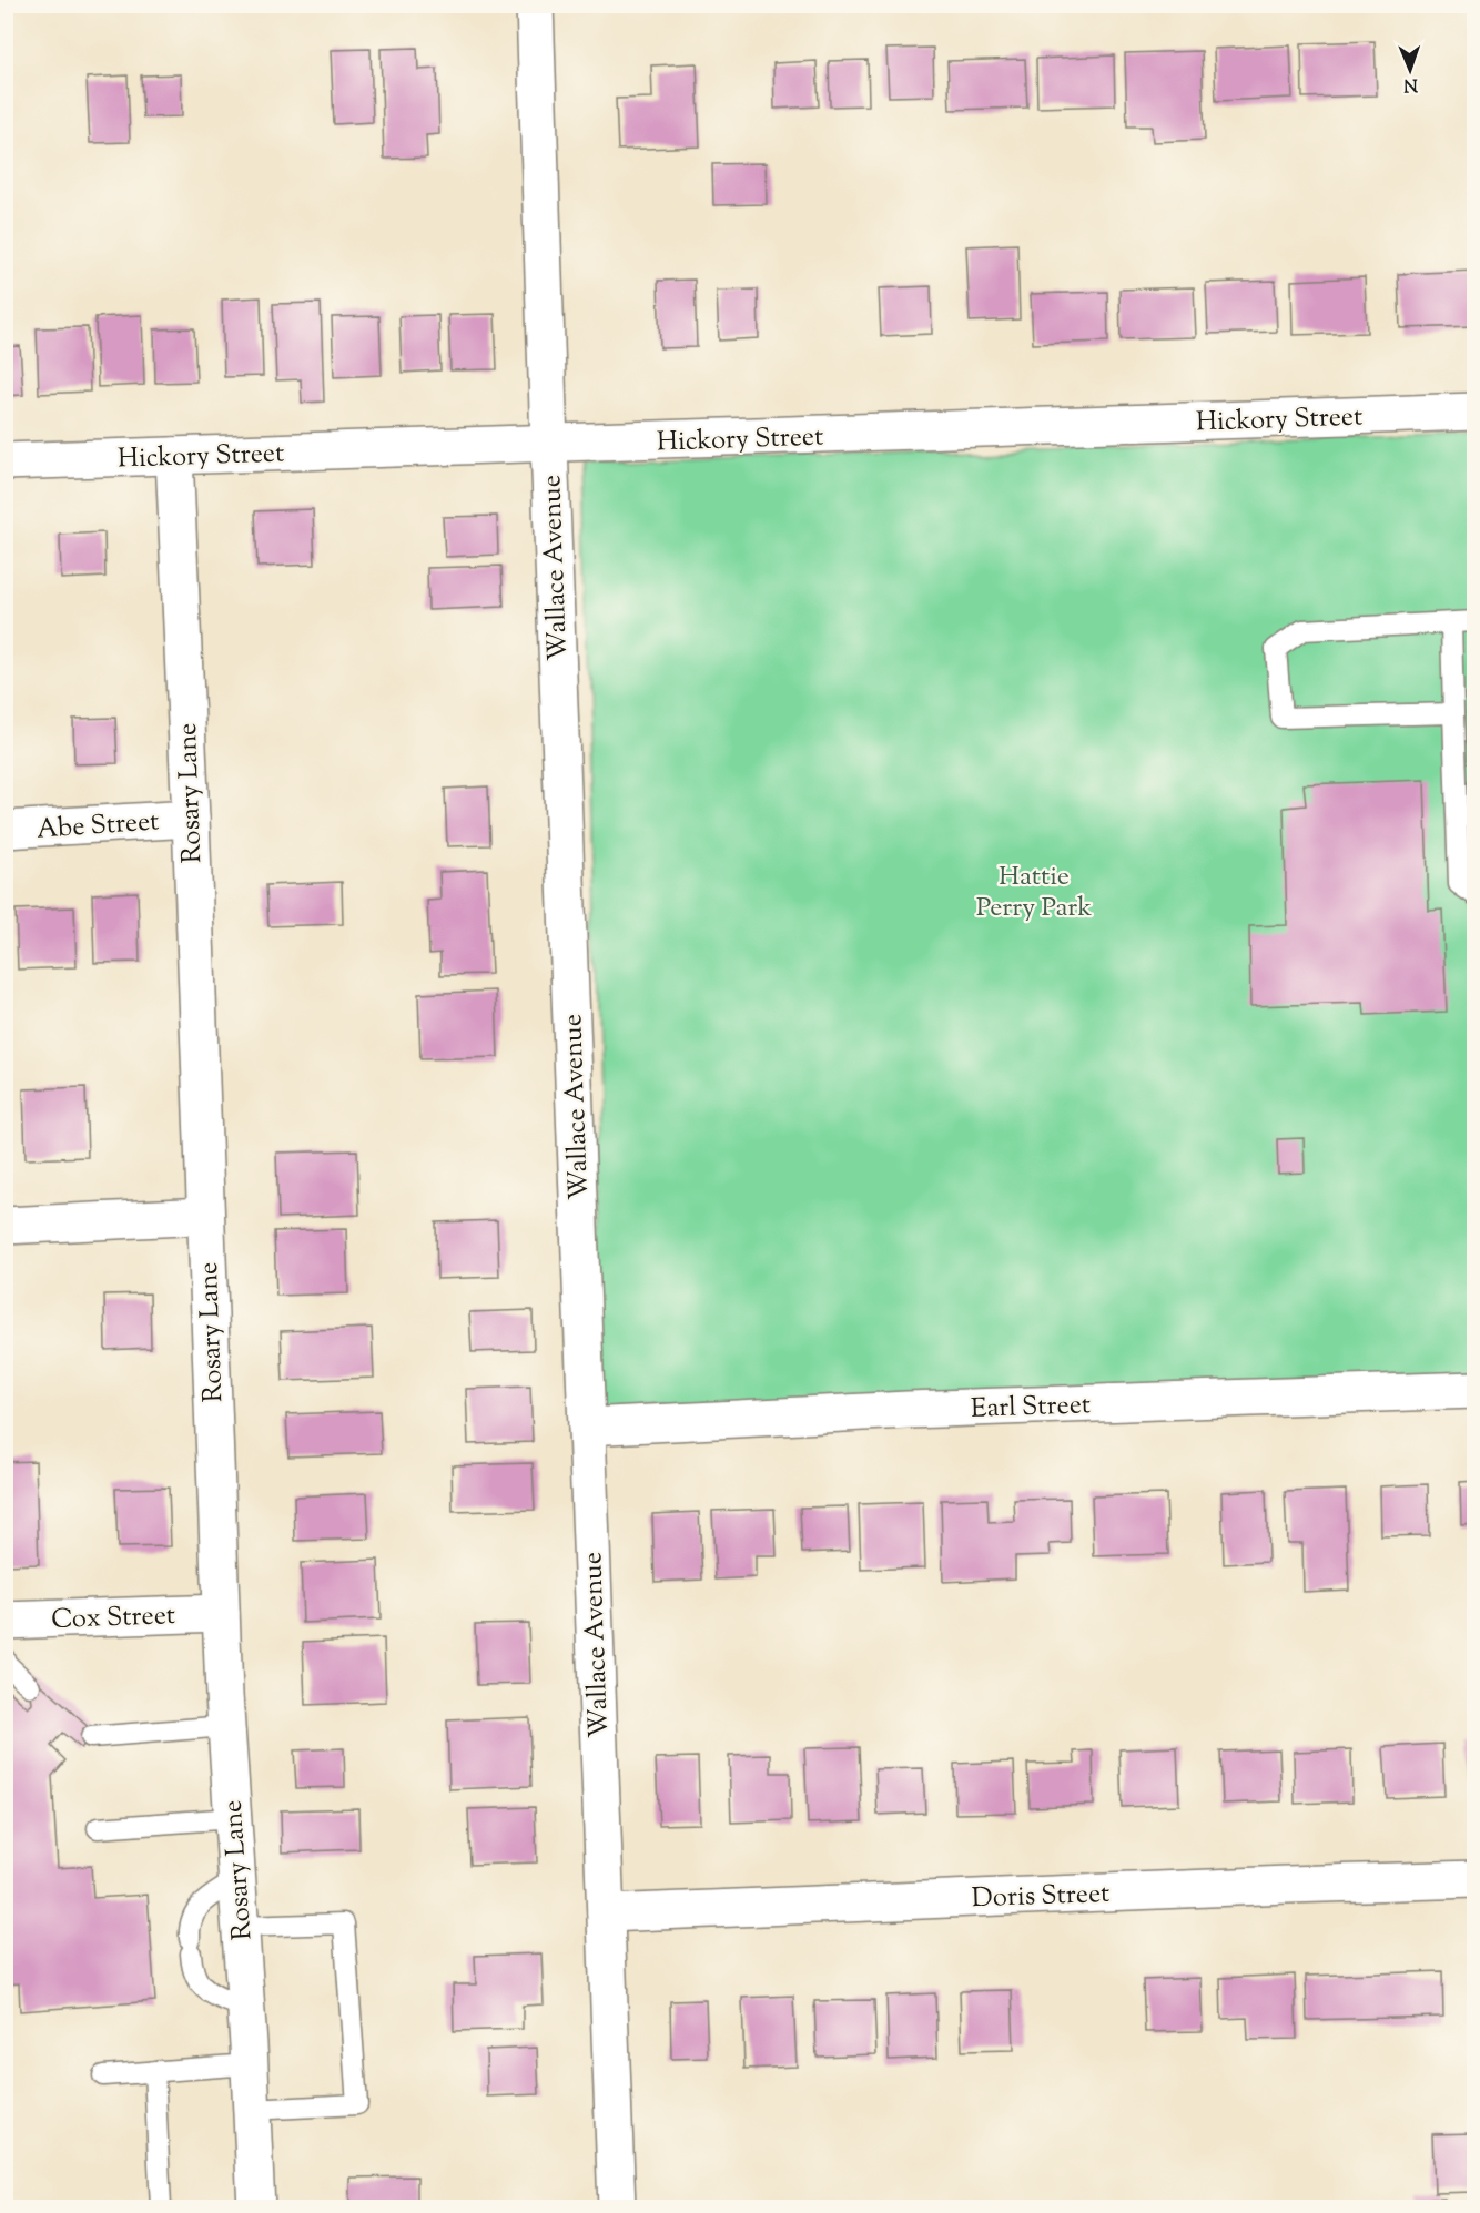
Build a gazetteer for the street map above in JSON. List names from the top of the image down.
{
  "streets": {
    "street": [
      "Hickory Street",
      "Wallace Avenue",
      "Rosary Lane",
      "Abe Street",
      "Earl Street",
      "Cox Street",
      "Doris Street"
    ]
  },
  "crossings": [
    ["Hickory Street", "Wallace Avenue"],
    ["Hickory Street", "Rosary Lane"],
    ["Wallace Avenue", "Earl Street"],
    ["Wallace Avenue", "Doris Street"],
    ["Rosary Lane", "Abe Street"],
    ["Rosary Lane", "Cox Street"]
  ],
  "parks": ["Hattie Perry Park"],
  "north": "bottom"
}
